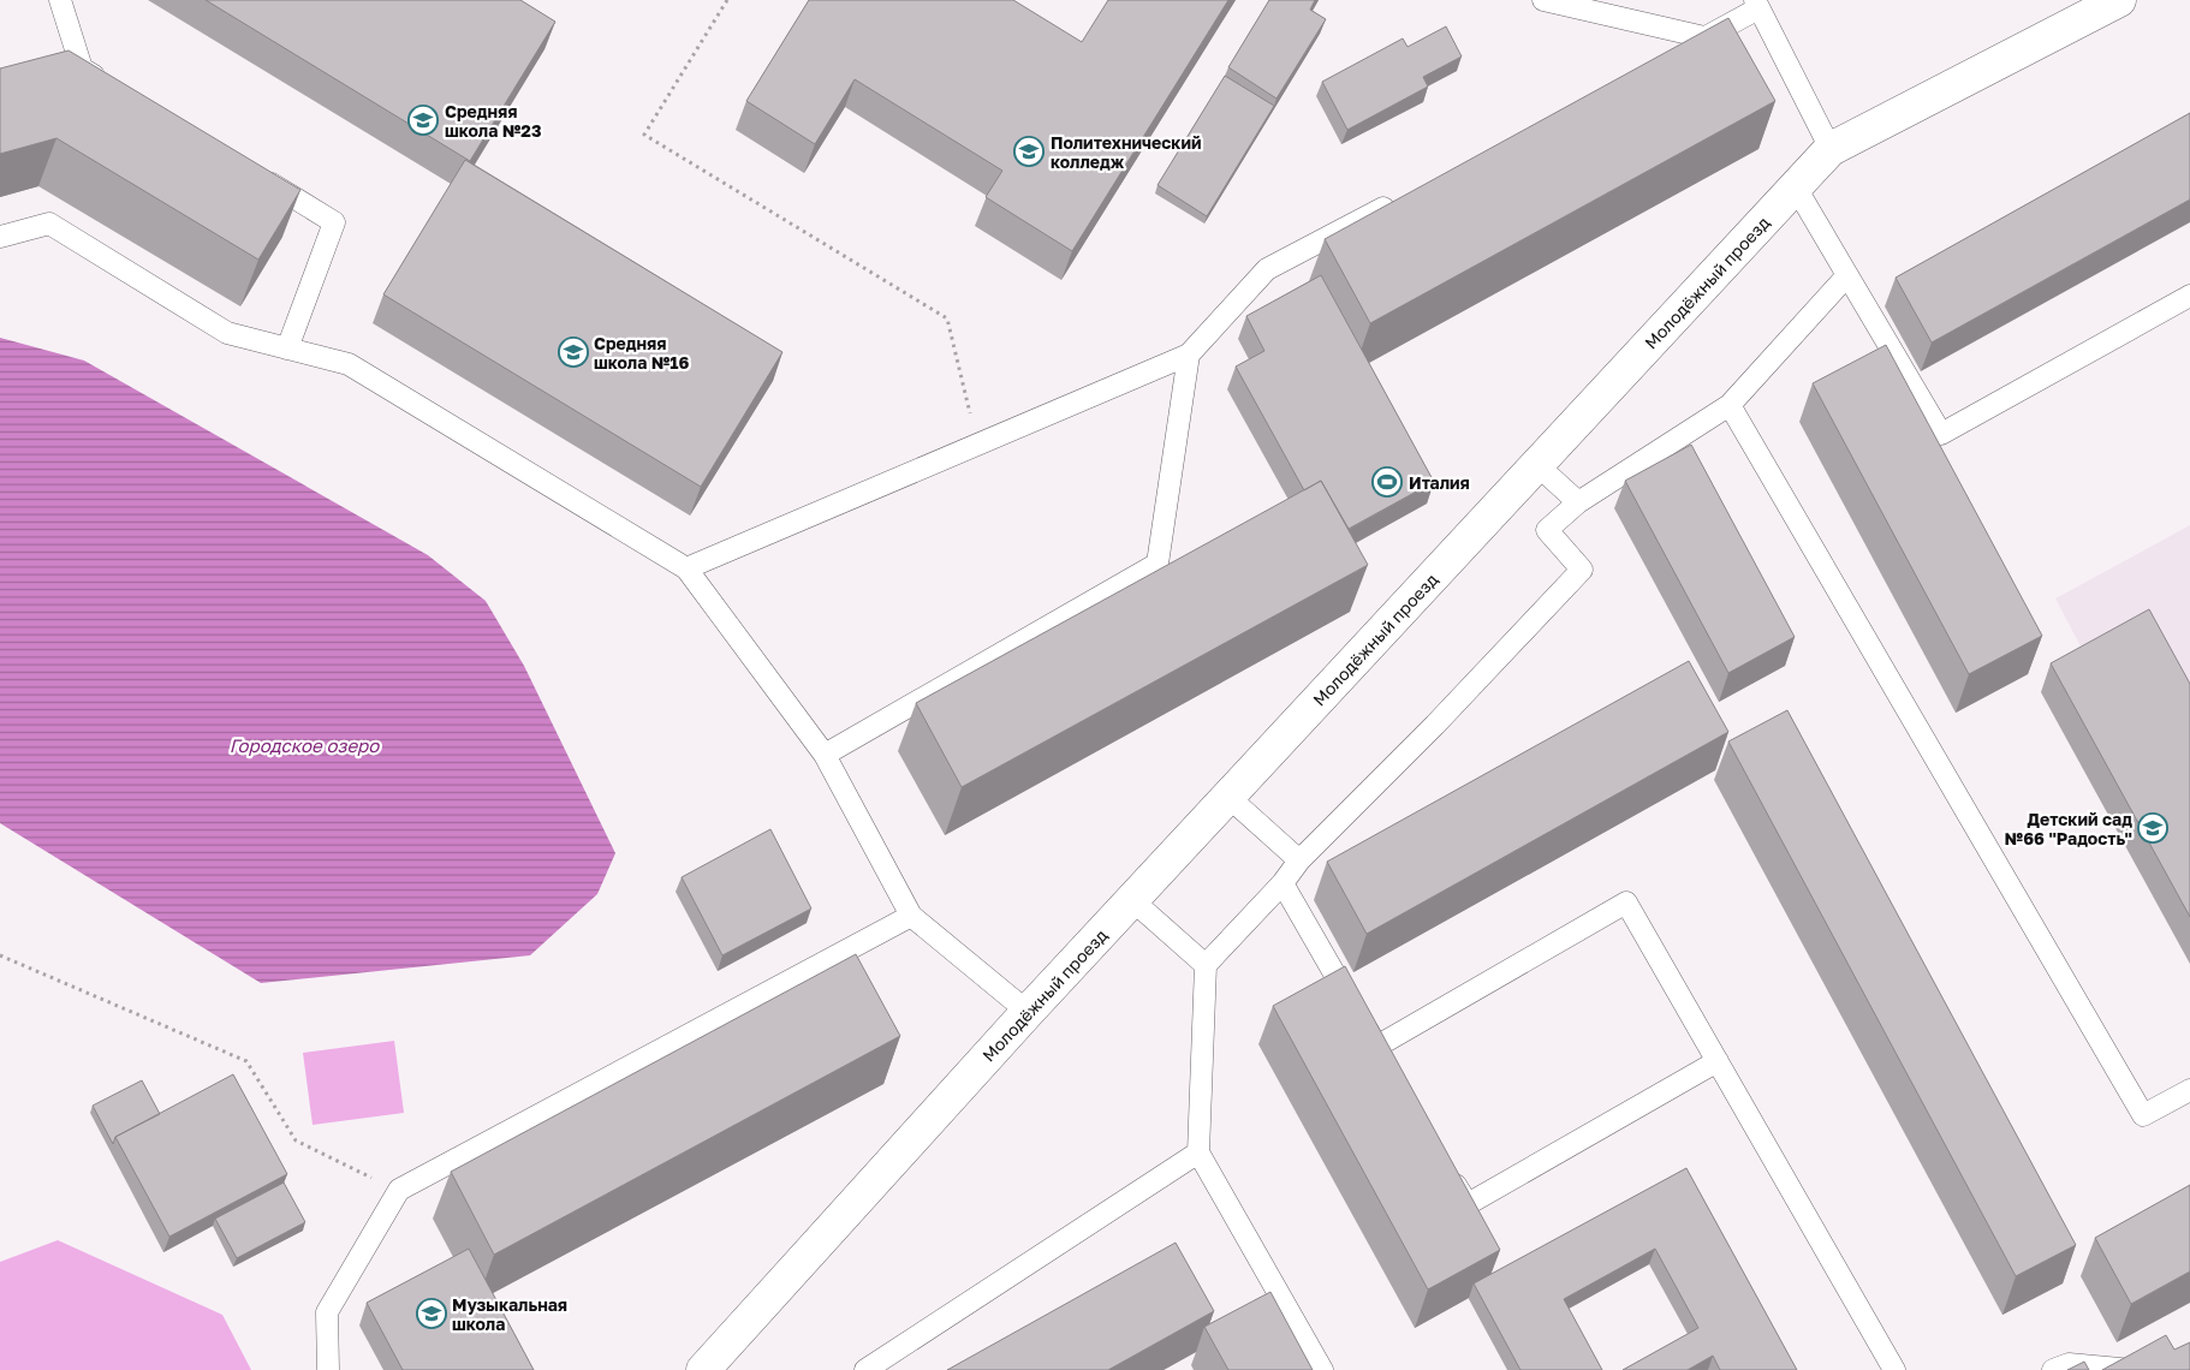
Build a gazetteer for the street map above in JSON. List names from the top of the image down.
{
  "streets": {
    "street": ["Молодёжный проезд"]
  },
  "water": ["Городское озеро"],
  "places": {
    "school or university": [
      "Средняя школа №23",
      "Политехнический колледж",
      "Средняя школа №16",
      "Детский сад №66 \"Радость\"",
      "Музыкальная школа"
    ],
    "sports": ["Италия"]
  }
}
